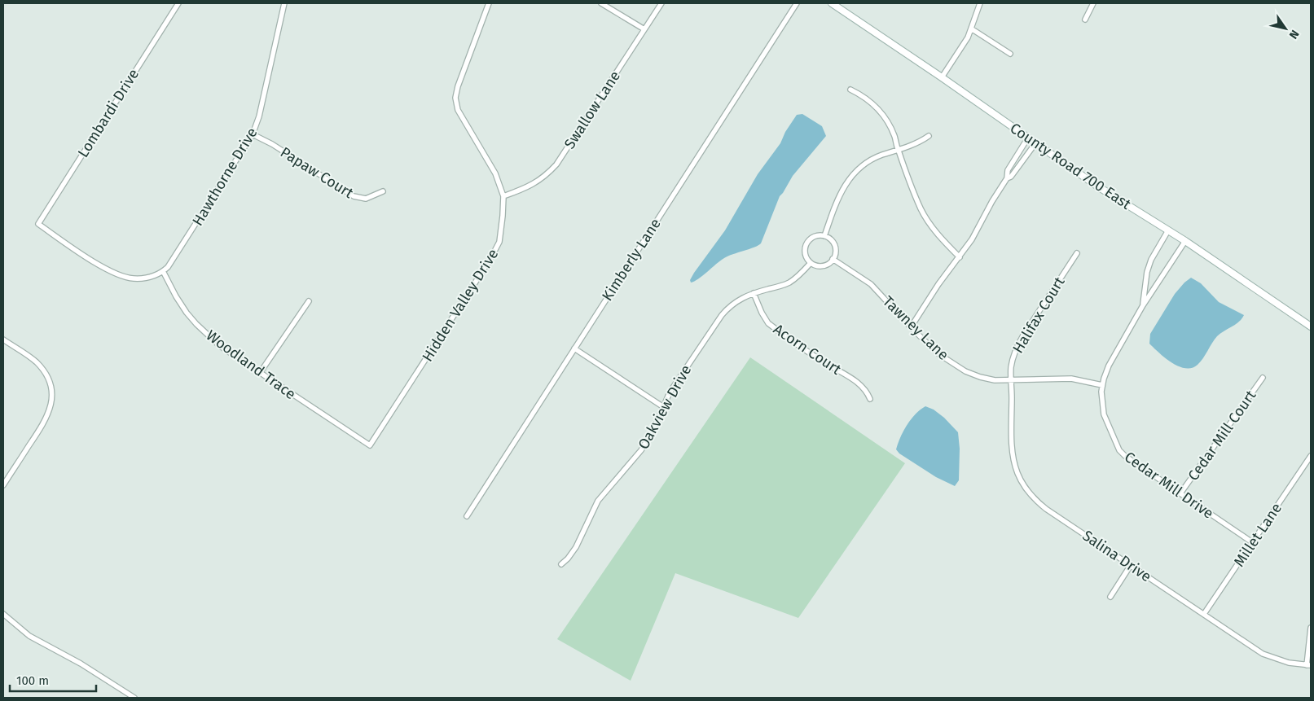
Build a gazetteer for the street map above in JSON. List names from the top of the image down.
{
  "streets": {
    "main road": ["County Road 700 East"],
    "street": [
      "Swallow Lane",
      "Lombardi Drive",
      "Papaw Court",
      "Hawthorne Drive",
      "Kimberly Lane",
      "Hidden Valley Drive",
      "Halifax Court",
      "Tawney Lane",
      "Acorn Court",
      "Woodland Trace",
      "Oakview Drive",
      "Cedar Mill Court",
      "Cedar Mill Drive",
      "Millet Lane",
      "Salina Drive"
    ]
  },
  "crossings": [
    ["Swallow Lane", "Hidden Valley Drive"],
    ["Lombardi Drive", "Hawthorne Drive"],
    ["Lombardi Drive", "Woodland Trace"],
    ["County Road 700 East", "Cedar Mill Drive"],
    ["Papaw Court", "Hawthorne Drive"],
    ["Hawthorne Drive", "Woodland Trace"],
    ["Hidden Valley Drive", "Woodland Trace"],
    ["Halifax Court", "Tawney Lane"],
    ["Halifax Court", "Salina Drive"],
    ["Tawney Lane", "Oakview Drive"],
    ["Tawney Lane", "Cedar Mill Drive"],
    ["Tawney Lane", "Salina Drive"],
    ["Acorn Court", "Oakview Drive"],
    ["Cedar Mill Court", "Cedar Mill Drive"],
    ["Cedar Mill Drive", "Millet Lane"],
    ["Millet Lane", "Salina Drive"]
  ],
  "scale_bar": "100 m",
  "north": "bottom right"
}
